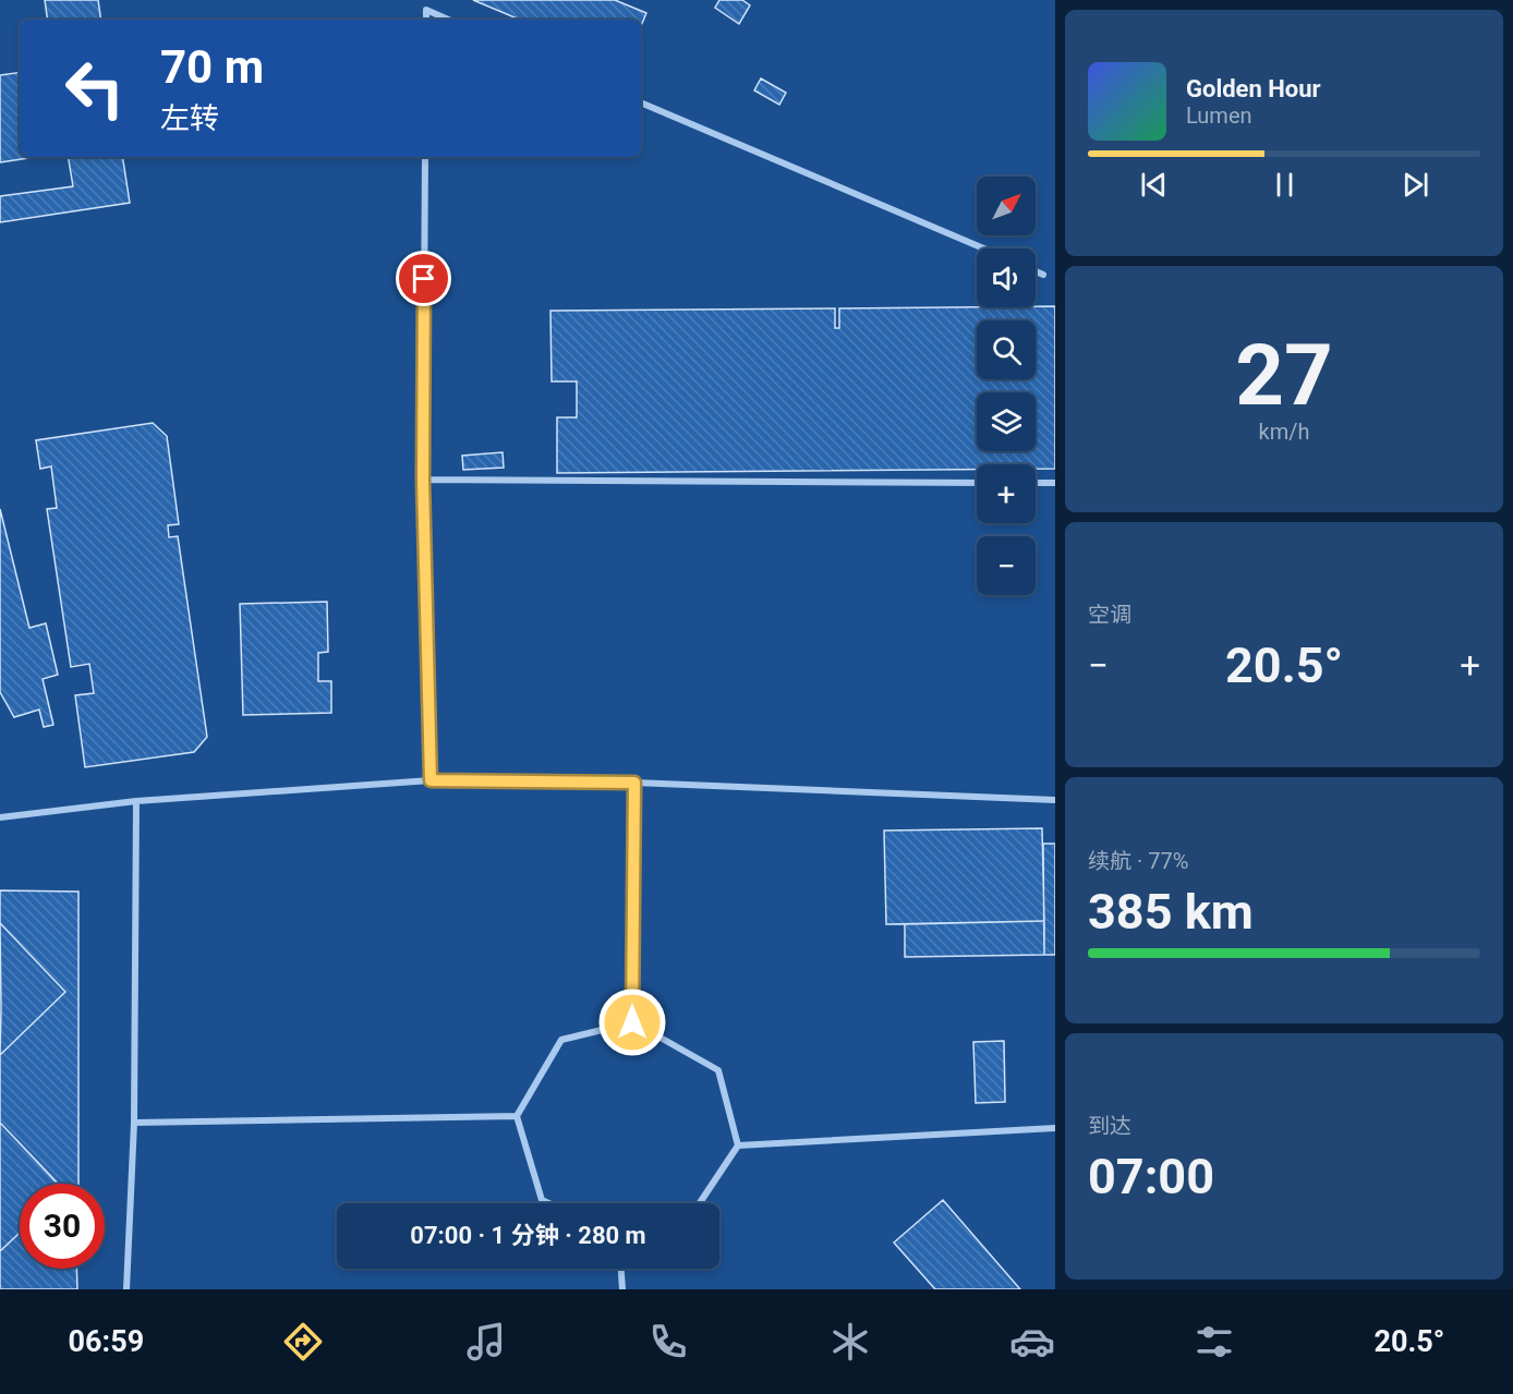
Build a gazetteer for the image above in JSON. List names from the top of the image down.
{
  "north": "top right",
  "page": {
    "turn": ["70 m", "左转"],
    "song": ["Golden Hour", "Lumen"],
    "map_buttons": ["+", "−"],
    "tile": [
      ["27", "km/h"],
      "空调",
      ["续航 · 77%", "385 km"],
      ["到达", "07:00"]
    ],
    "heat": ["−", "20.5°", "+"],
    "limit": "30",
    "trip": "07:00 · 1 分钟 · 280 m",
    "tabs": ["06:59", "20.5°"]
  }
}
